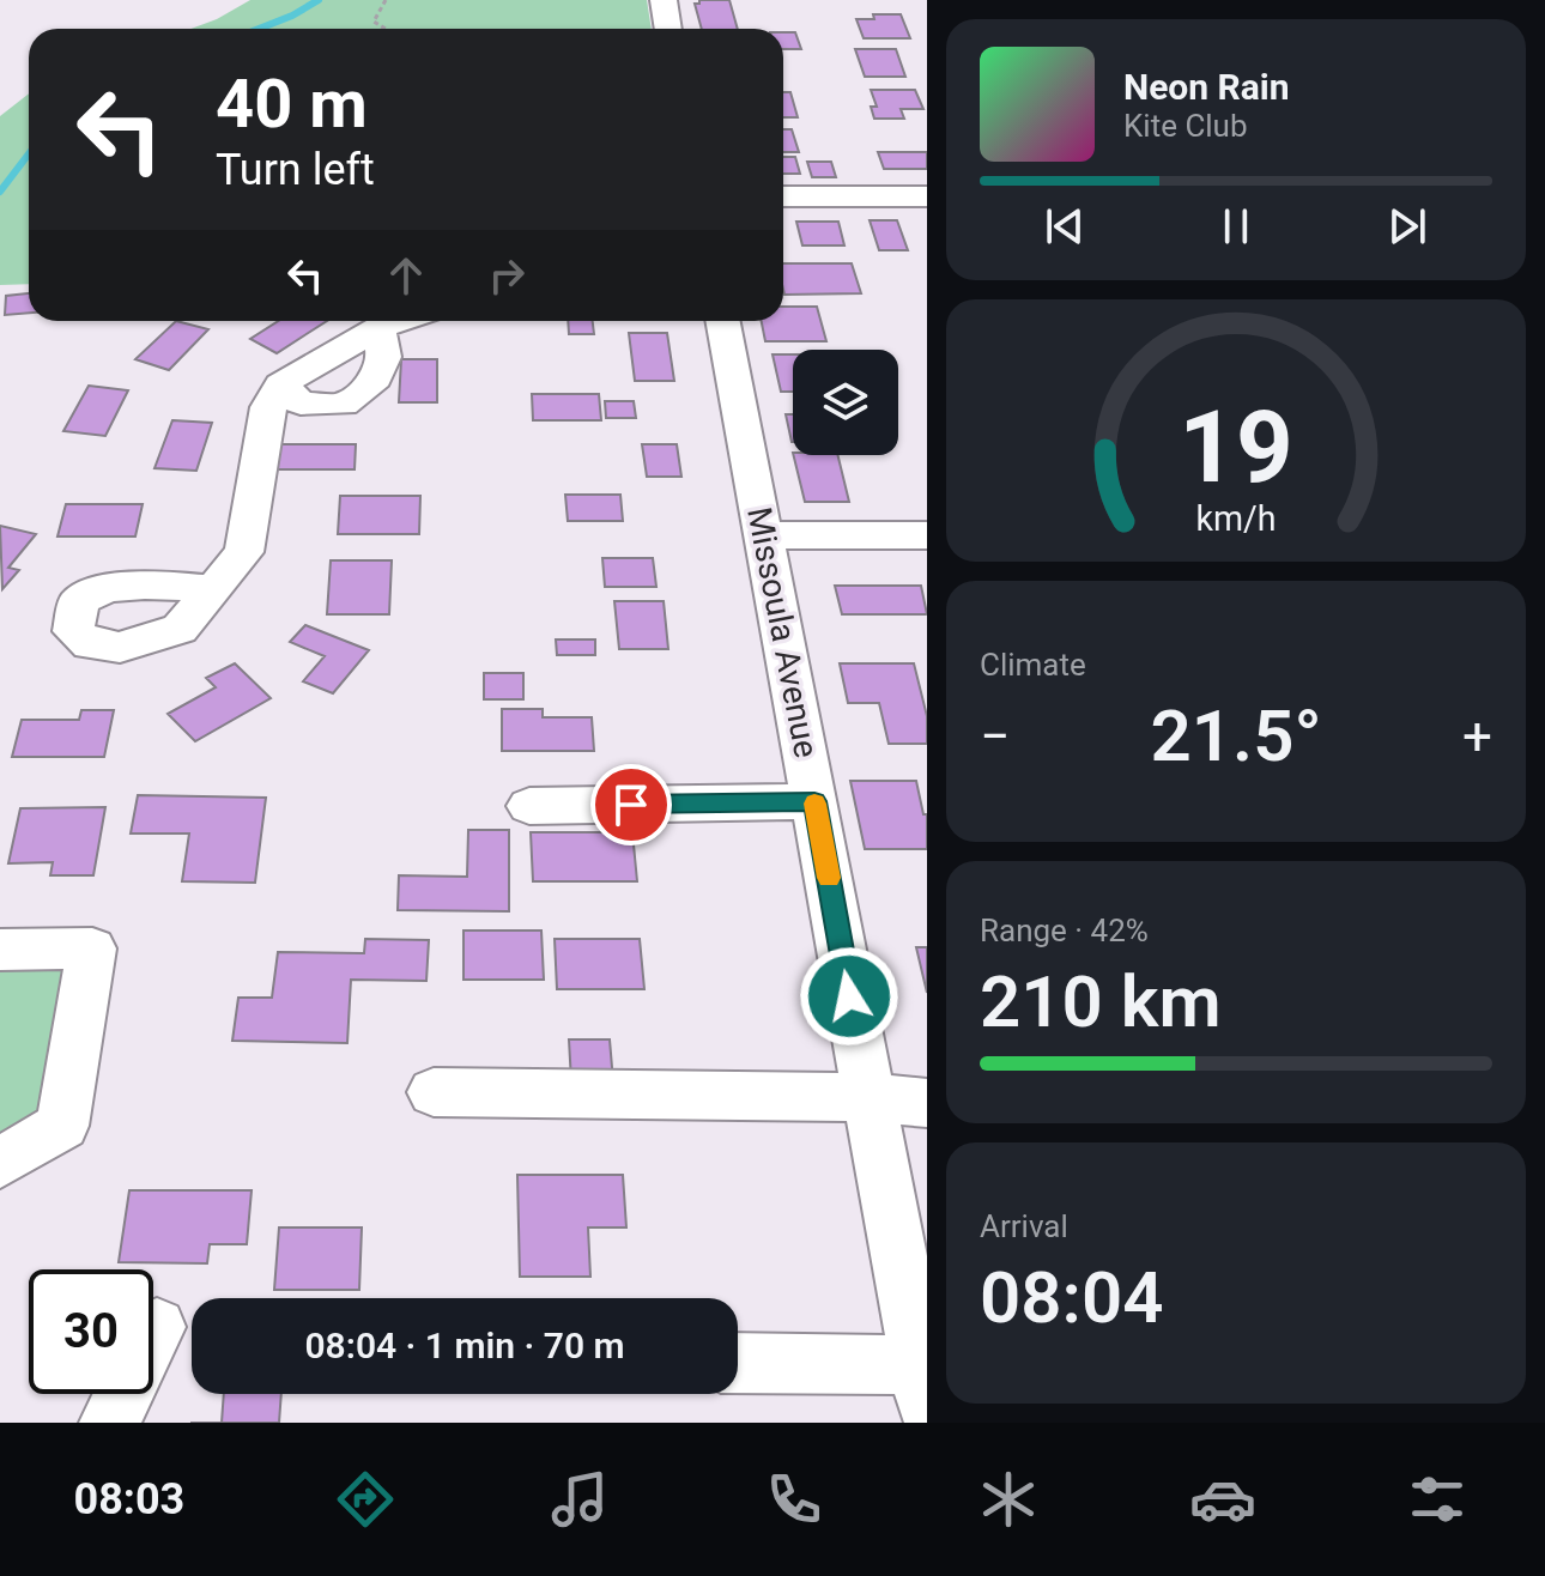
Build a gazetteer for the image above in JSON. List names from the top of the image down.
{
  "streets": {
    "street": ["Missoula Avenue"]
  },
  "page": {
    "turn": ["40 m", "Turn left"],
    "song": ["Neon Rain", "Kite Club"],
    "tile": [
      "Climate",
      ["Range · 42%", "210 km"],
      ["Arrival", "08:04"]
    ],
    "heat": ["−", "21.5°", "+"],
    "limit": "30",
    "trip": "08:04 · 1 min · 70 m",
    "tabs": "08:03",
    "gauge": ["19", "km/h"]
  }
}
